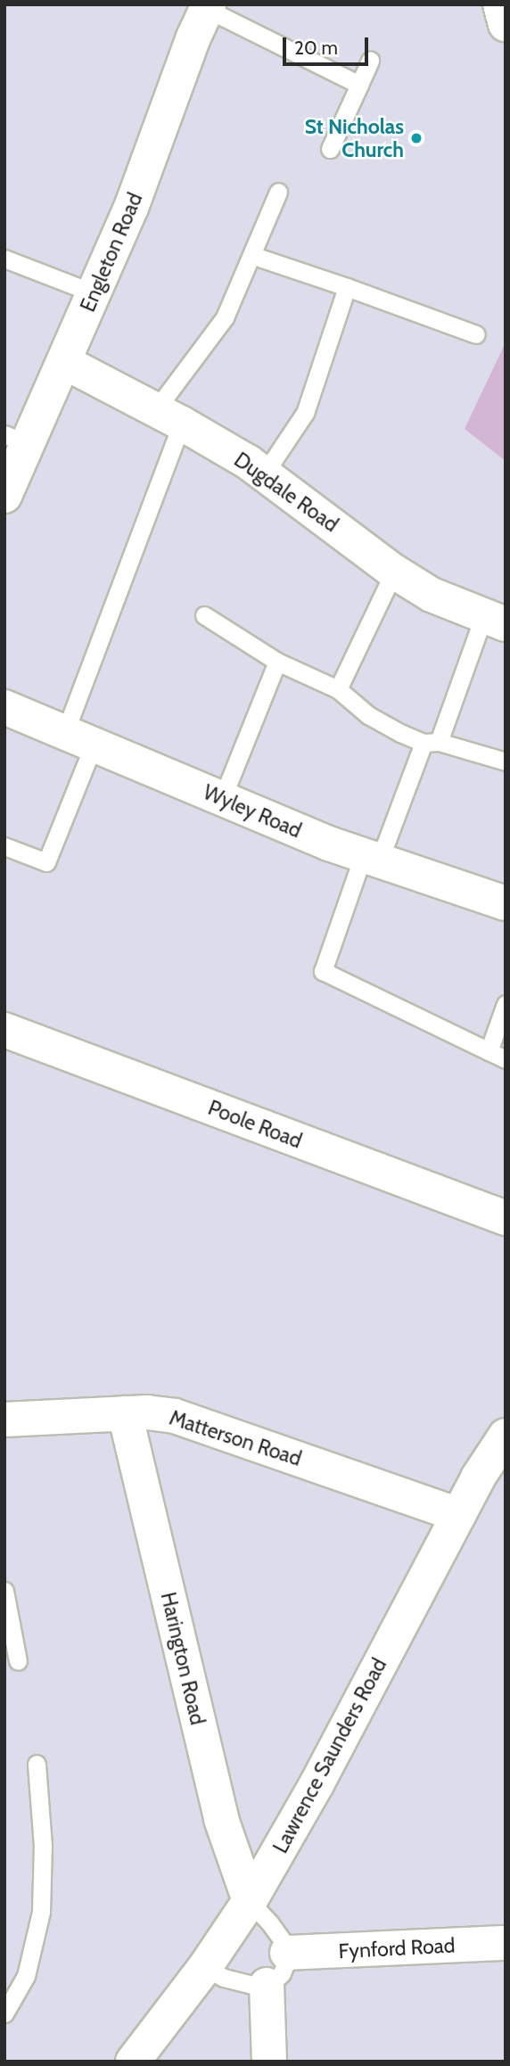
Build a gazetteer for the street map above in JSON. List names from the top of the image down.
{
  "streets": {
    "street": [
      "Engleton Road",
      "Dugdale Road",
      "Wyley Road",
      "Poole Road",
      "Matterson Road",
      "Harington Road",
      "Lawrence Saunders Road",
      "Fynford Road"
    ]
  },
  "crossings": [
    ["Engleton Road", "Dugdale Road"],
    ["Matterson Road", "Harington Road"],
    ["Matterson Road", "Lawrence Saunders Road"],
    ["Harington Road", "Lawrence Saunders Road"]
  ],
  "places": ["St Nicholas Church"],
  "scale_bar": "20 m"
}
